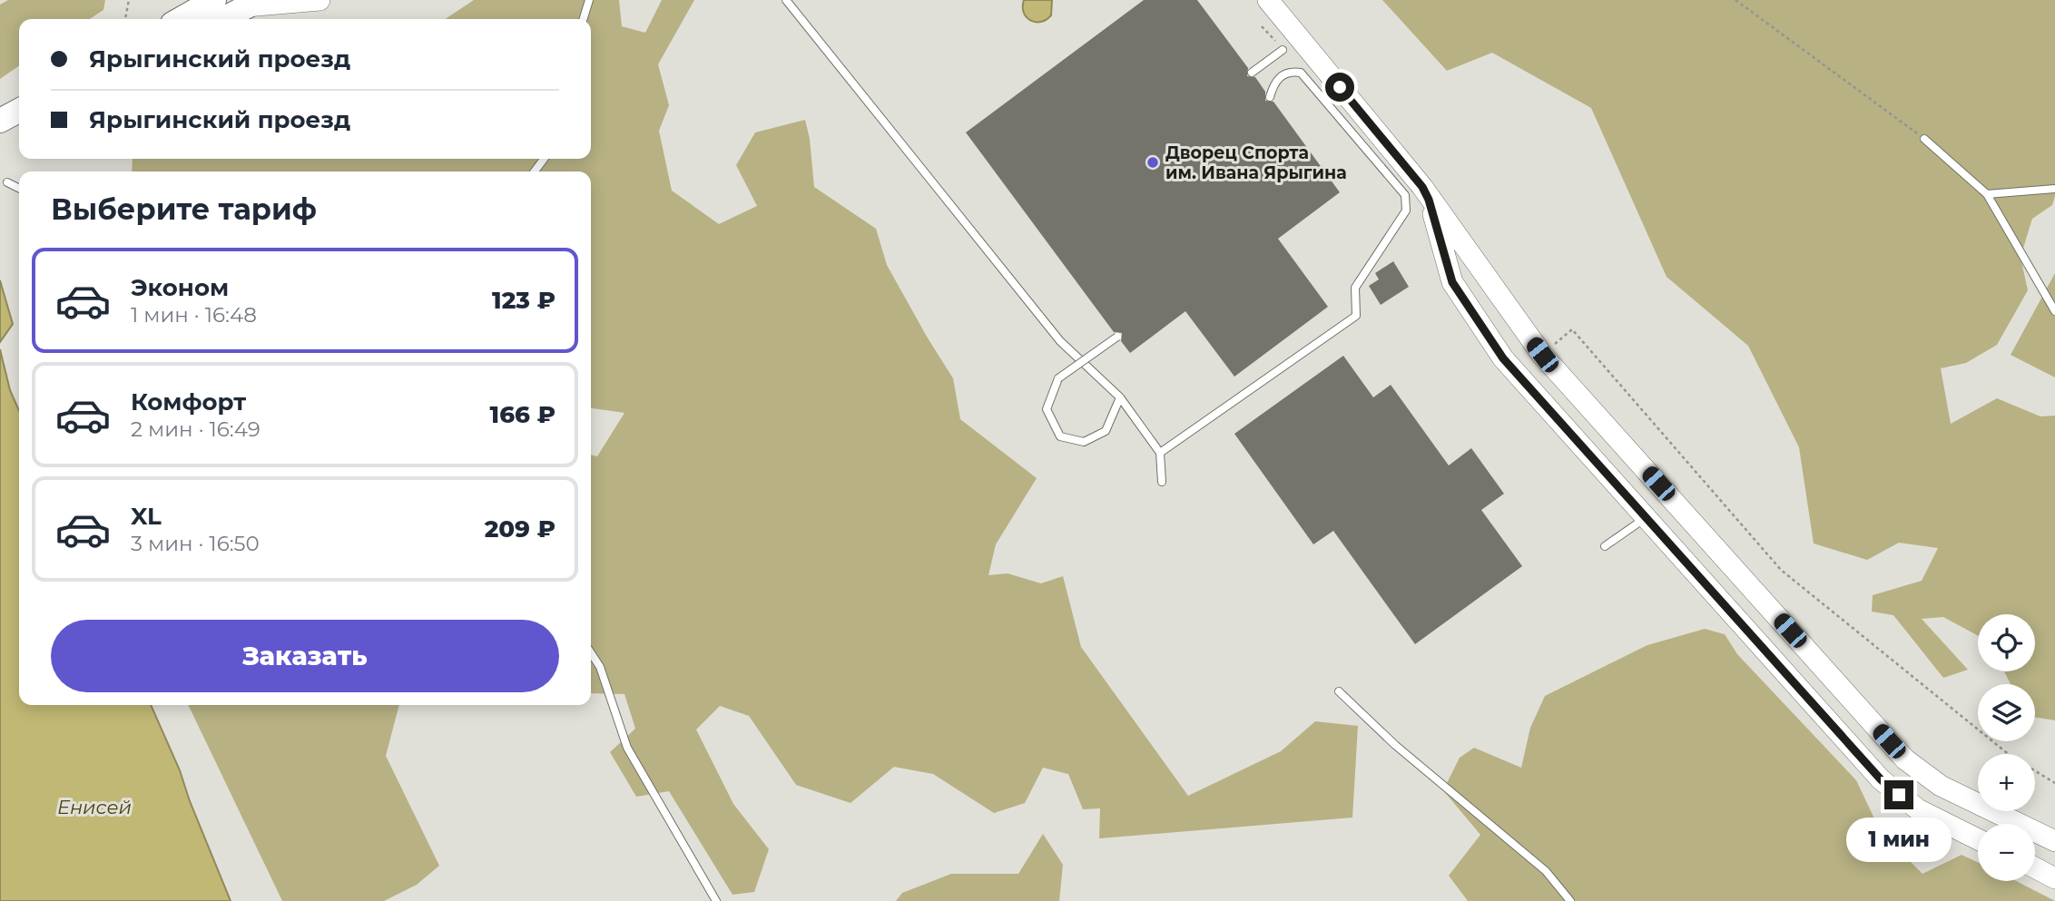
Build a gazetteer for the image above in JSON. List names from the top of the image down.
{
  "water": ["Енисей"],
  "places": ["Дворец Спорта им. Ивана Ярыгина"],
  "page": {
    "banner": ["Ярыгинский проезд", "Ярыгинский проезд"],
    "heading": "Выберите тариф",
    "list": [
      {
        "name": "Эконом",
        "note": "1 мин · 16:48",
        "value": "123 ₽"
      },
      {
        "name": "Комфорт",
        "note": "2 мин · 16:49",
        "value": "166 ₽"
      },
      {
        "name": "XL",
        "note": "3 мин · 16:50",
        "value": "209 ₽"
      }
    ],
    "buttons": "Заказать",
    "map_buttons": ["+", "−"],
    "bubble": "1 мин"
  }
}
